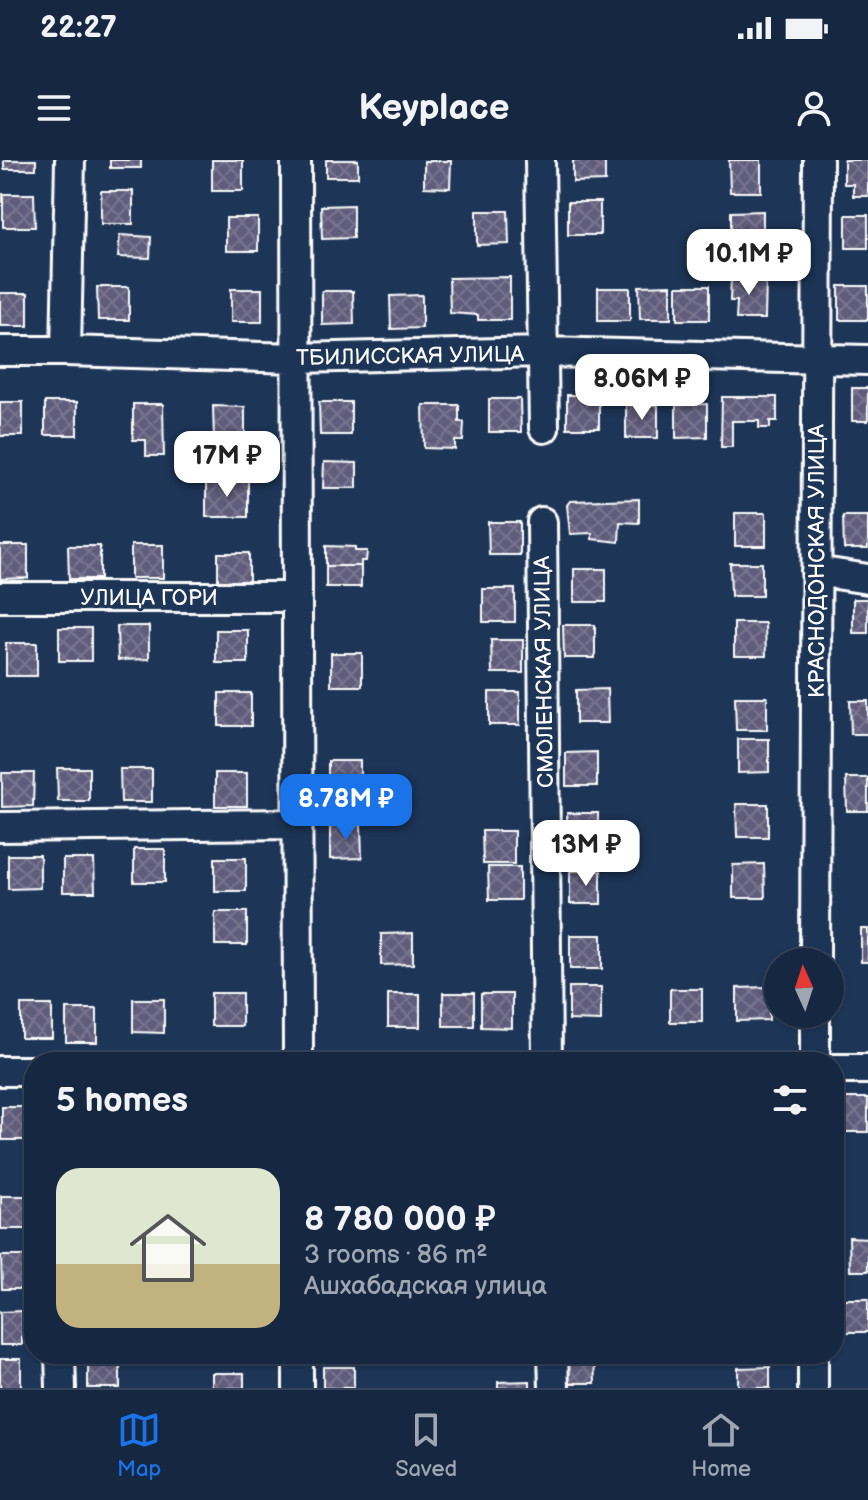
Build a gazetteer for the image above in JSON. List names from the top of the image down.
{
  "streets": {
    "street": [
      "ТБИЛИССКАЯ УЛИЦА",
      "КРАСНОДОНСКАЯ УЛИЦА",
      "УЛИЦА ГОРИ",
      "СМОЛЕНСКАЯ УЛИЦА"
    ]
  },
  "crossings": [
    ["ТБИЛИССКАЯ УЛИЦА", "КРАСНОДОНСКАЯ УЛИЦА"]
  ],
  "north": "top",
  "page": {
    "status": "22:27",
    "header": "Keyplace",
    "price": [
      "10.1M ₽",
      "8.06M ₽",
      "17M ₽",
      "8.78M ₽",
      "13M ₽"
    ],
    "heading": "5 homes",
    "list": [
      {
        "name": "8 780 000 ₽",
        "note": "3 rooms · 86 m² · Ашхабадская улица"
      }
    ],
    "tabs": ["Map", "Saved", "Home"]
  }
}
